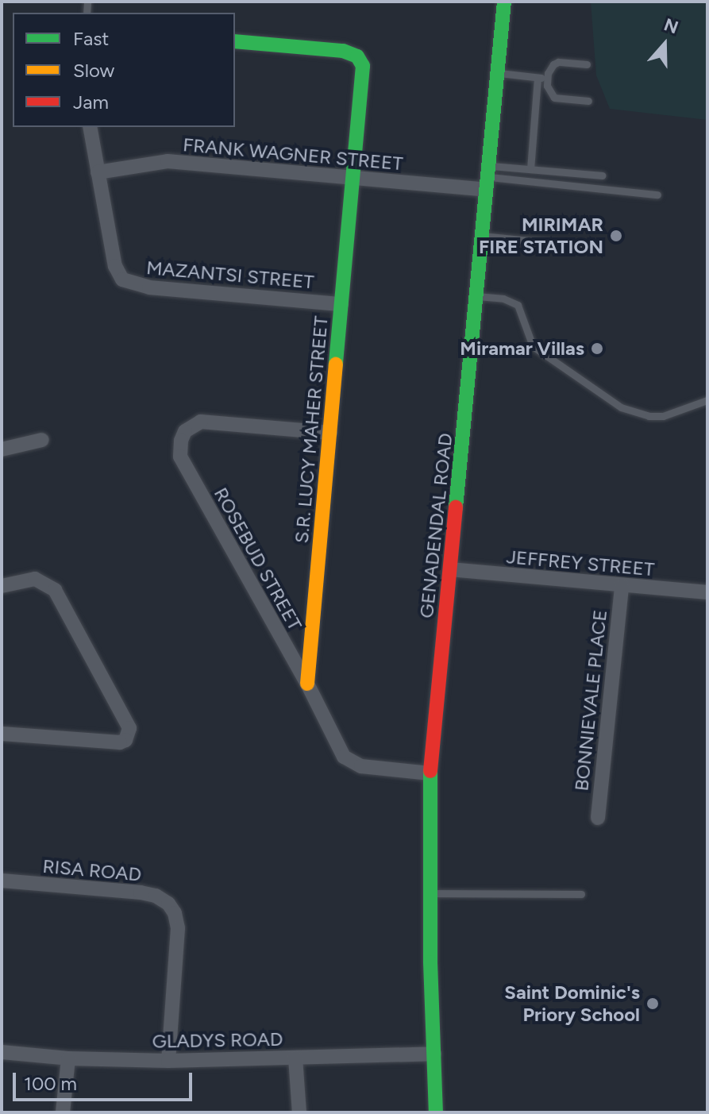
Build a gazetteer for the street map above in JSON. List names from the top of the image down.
{
  "streets": {
    "street": [
      "FRANK WAGNER STREET",
      "MAZANTSI STREET",
      "S.R. LUCY MAHER STREET",
      "GENADENDAL ROAD",
      "ROSEBUD STREET",
      "JEFFREY STREET",
      "BONNIEVALE PLACE",
      "RISA ROAD",
      "GLADYS ROAD"
    ]
  },
  "crossings": [
    ["FRANK WAGNER STREET", "MAZANTSI STREET"],
    ["FRANK WAGNER STREET", "S.R. LUCY MAHER STREET"],
    ["FRANK WAGNER STREET", "GENADENDAL ROAD"],
    ["MAZANTSI STREET", "S.R. LUCY MAHER STREET"],
    ["S.R. LUCY MAHER STREET", "ROSEBUD STREET"],
    ["GENADENDAL ROAD", "ROSEBUD STREET"],
    ["GENADENDAL ROAD", "JEFFREY STREET"],
    ["GENADENDAL ROAD", "GLADYS ROAD"],
    ["JEFFREY STREET", "BONNIEVALE PLACE"],
    ["RISA ROAD", "GLADYS ROAD"]
  ],
  "places": ["MIRIMAR FIRE STATION", "Miramar Villas", "Saint Dominic's Priory School"],
  "legend": ["Fast", "Slow", "Jam"],
  "scale_bar": "100 m",
  "north": "top"
}
